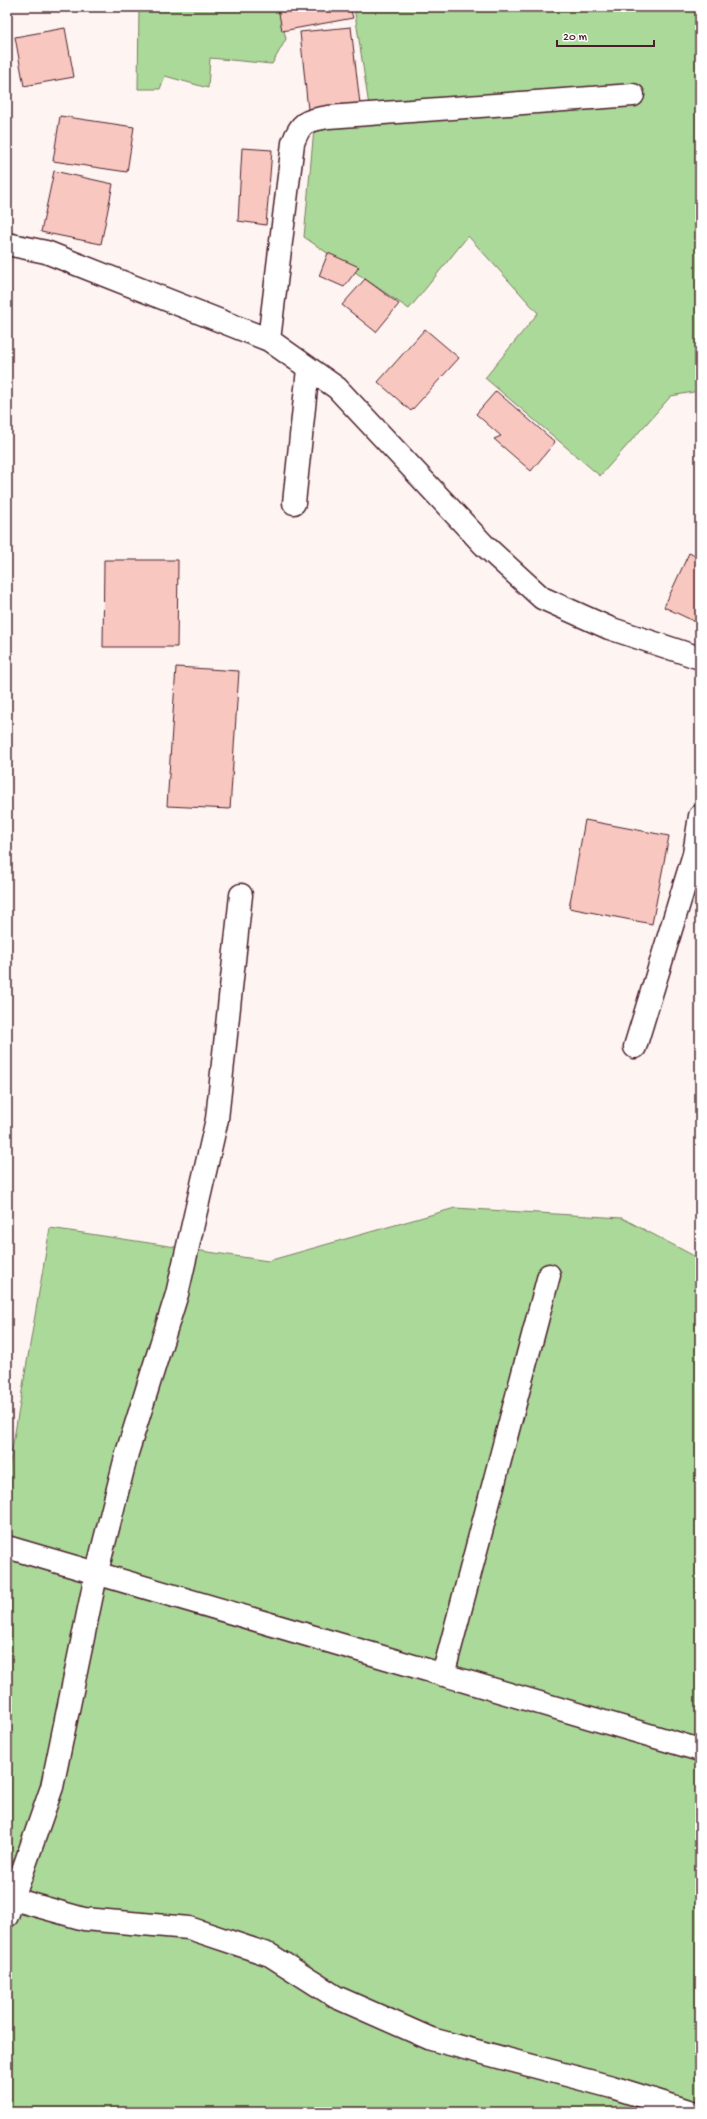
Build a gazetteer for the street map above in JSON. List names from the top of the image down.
{
  "scale_bar": "20 m"
}
